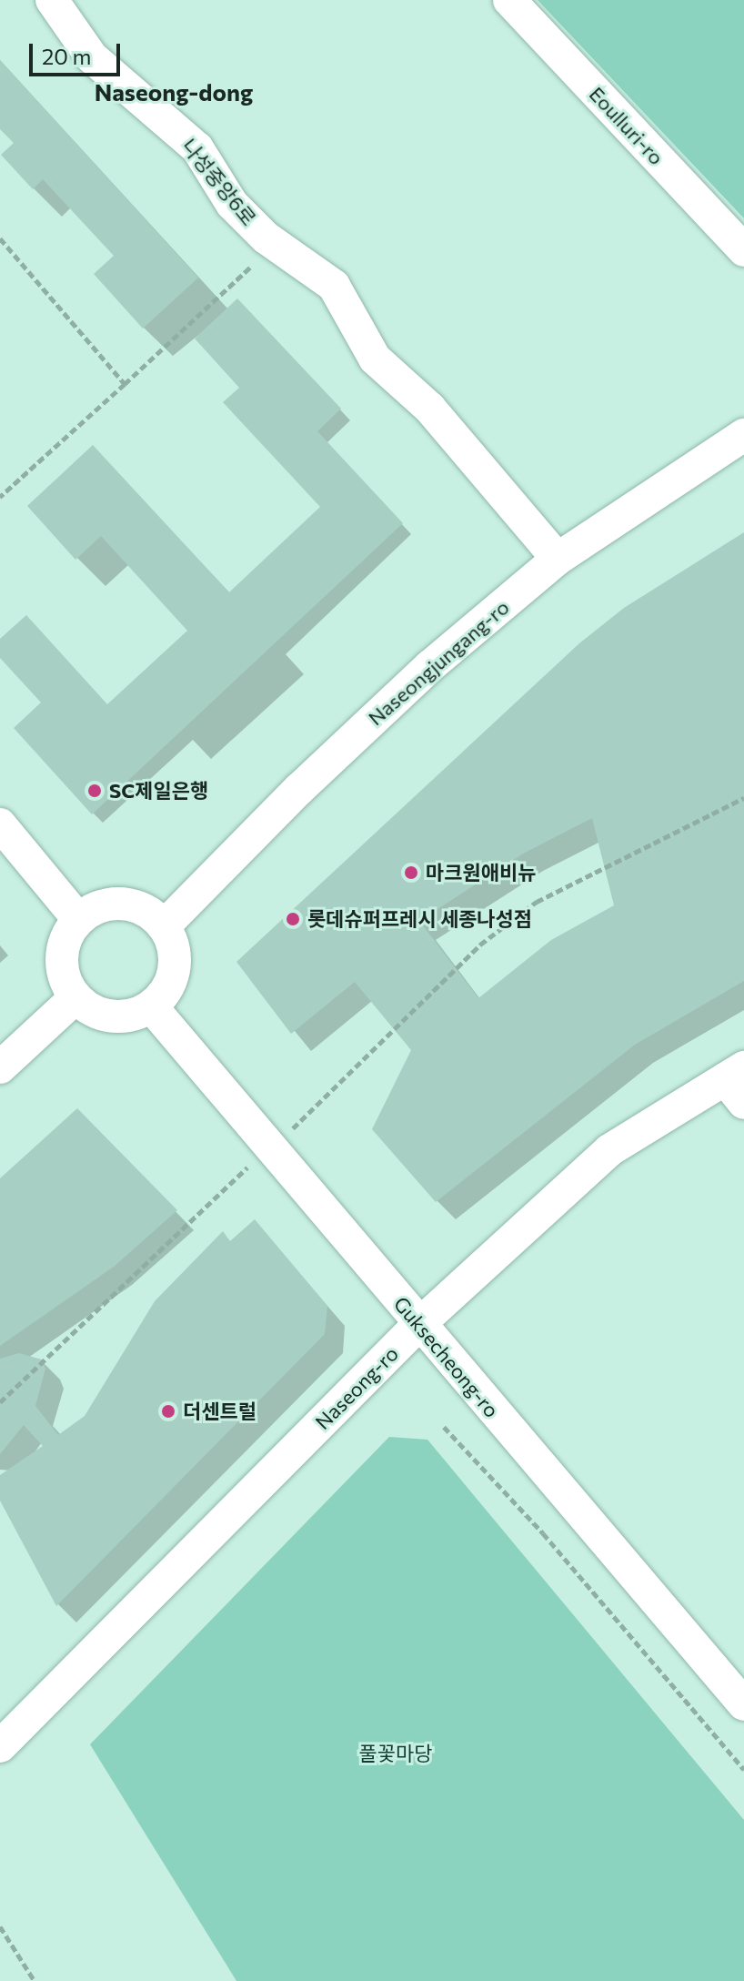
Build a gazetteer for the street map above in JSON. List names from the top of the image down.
{
  "streets": {
    "street": [
      "Eoulluri-ro",
      "나성중앙6로",
      "Naseongjungang-ro",
      "Guksecheong-ro",
      "Naseong-ro"
    ]
  },
  "crossings": [
    ["나성중앙6로", "Naseongjungang-ro"],
    ["Naseongjungang-ro", "Guksecheong-ro"],
    ["Guksecheong-ro", "Naseong-ro"]
  ],
  "districts": ["Naseong-dong"],
  "parks": ["풀꽃마당"],
  "places": [
    "SC제일은행",
    "마크원애비뉴",
    "롯데슈퍼프레시 세종나성점",
    "더센트럴"
  ],
  "scale_bar": "20 m"
}
